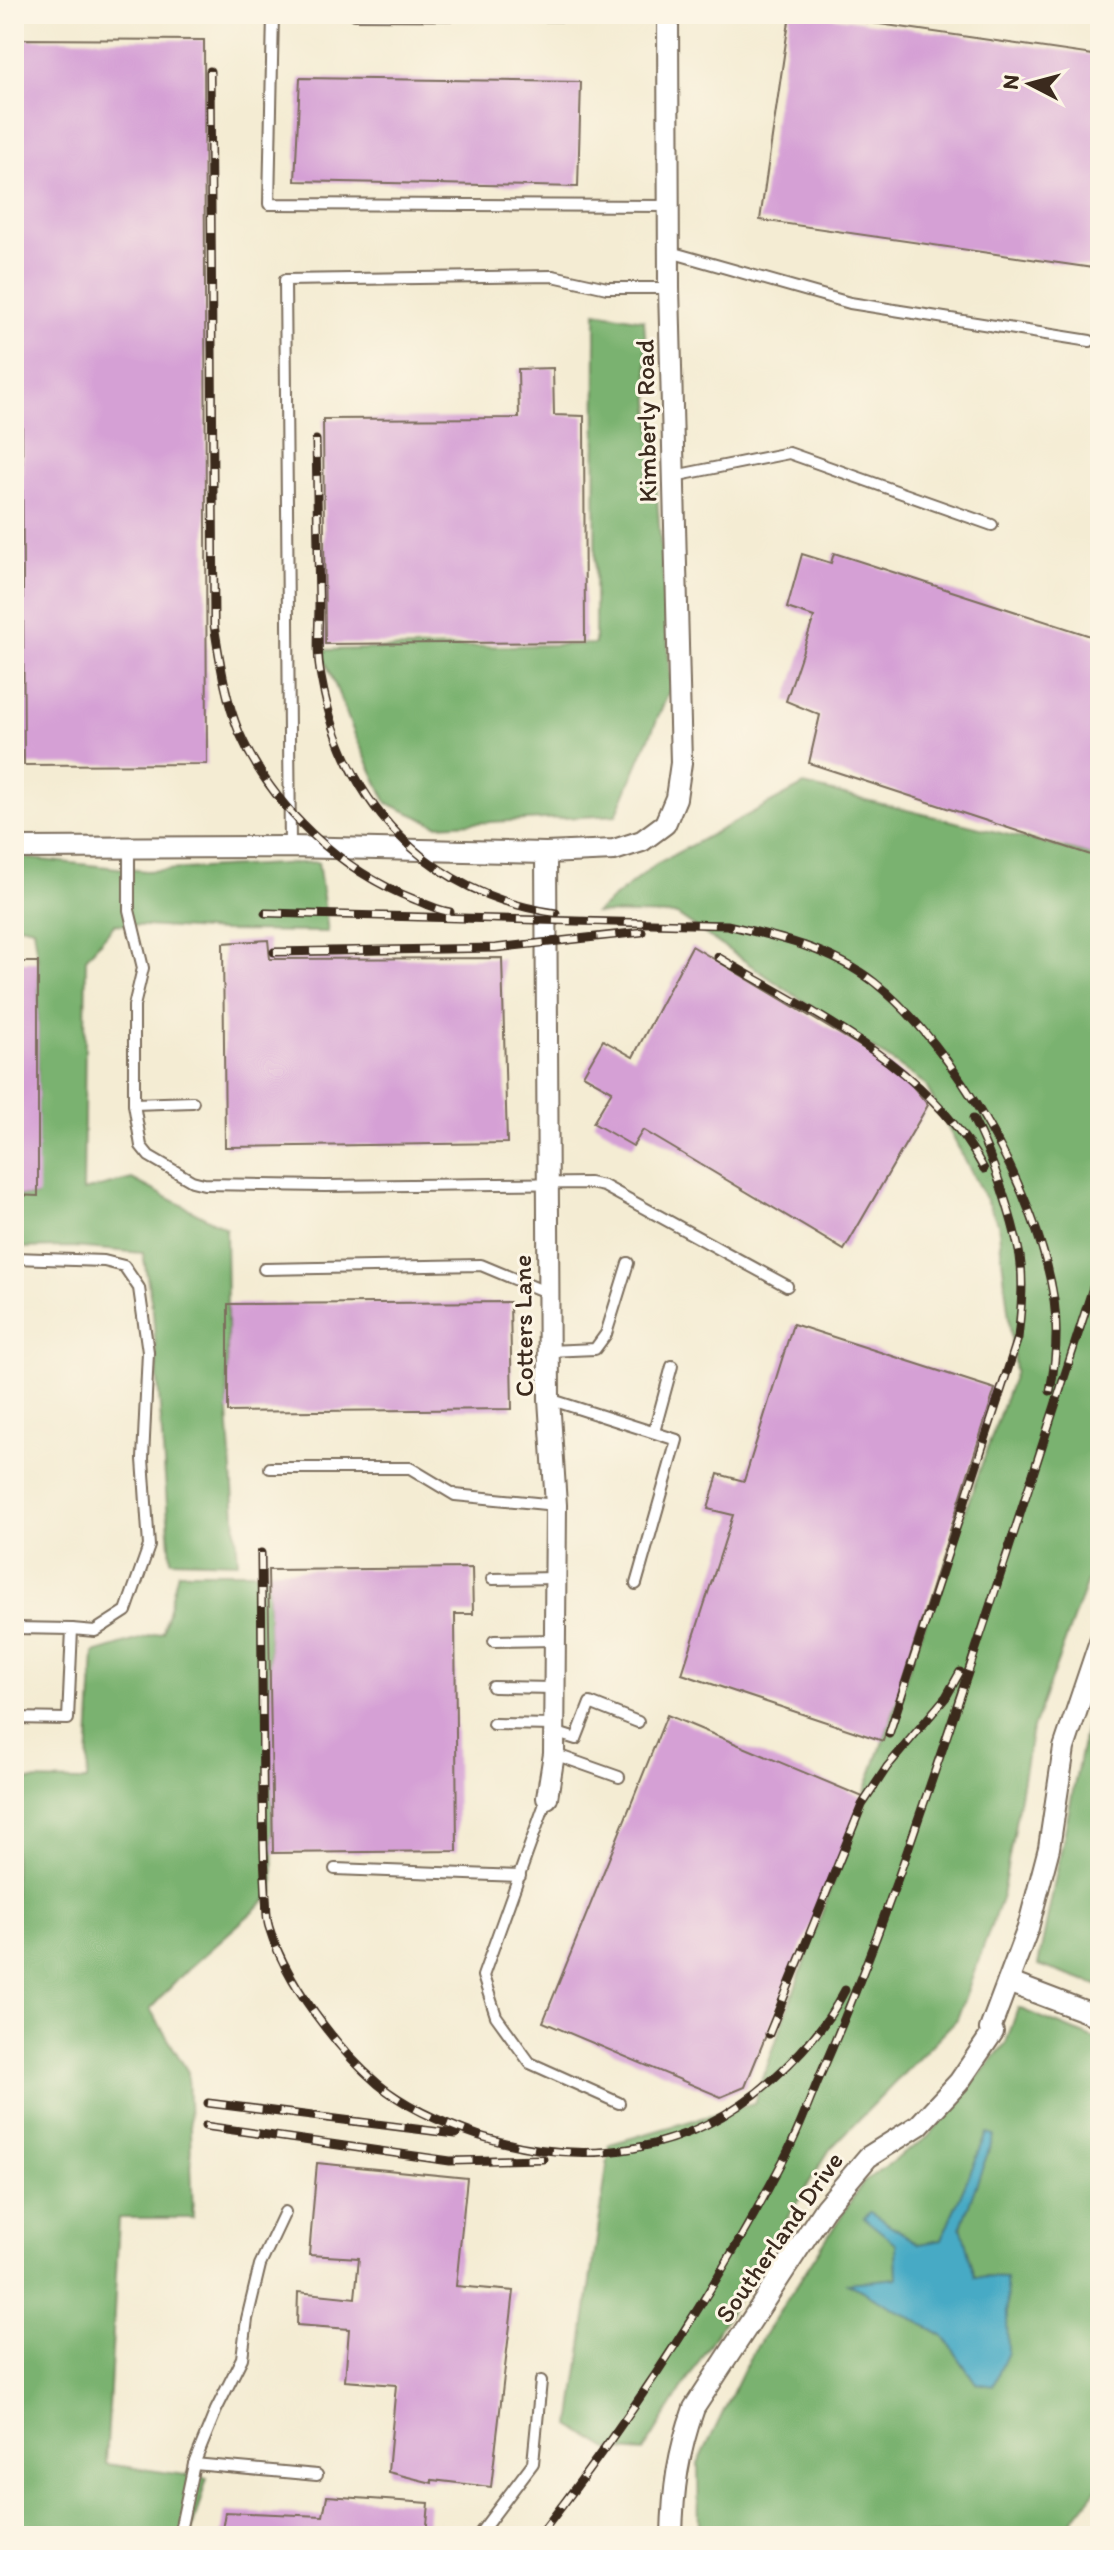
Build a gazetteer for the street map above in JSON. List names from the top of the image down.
{
  "streets": {
    "street": ["Kimberly Road", "Cotters Lane", "Southerland Drive"]
  },
  "crossings": [
    ["Kimberly Road", "Cotters Lane"]
  ],
  "north": "left"
}
